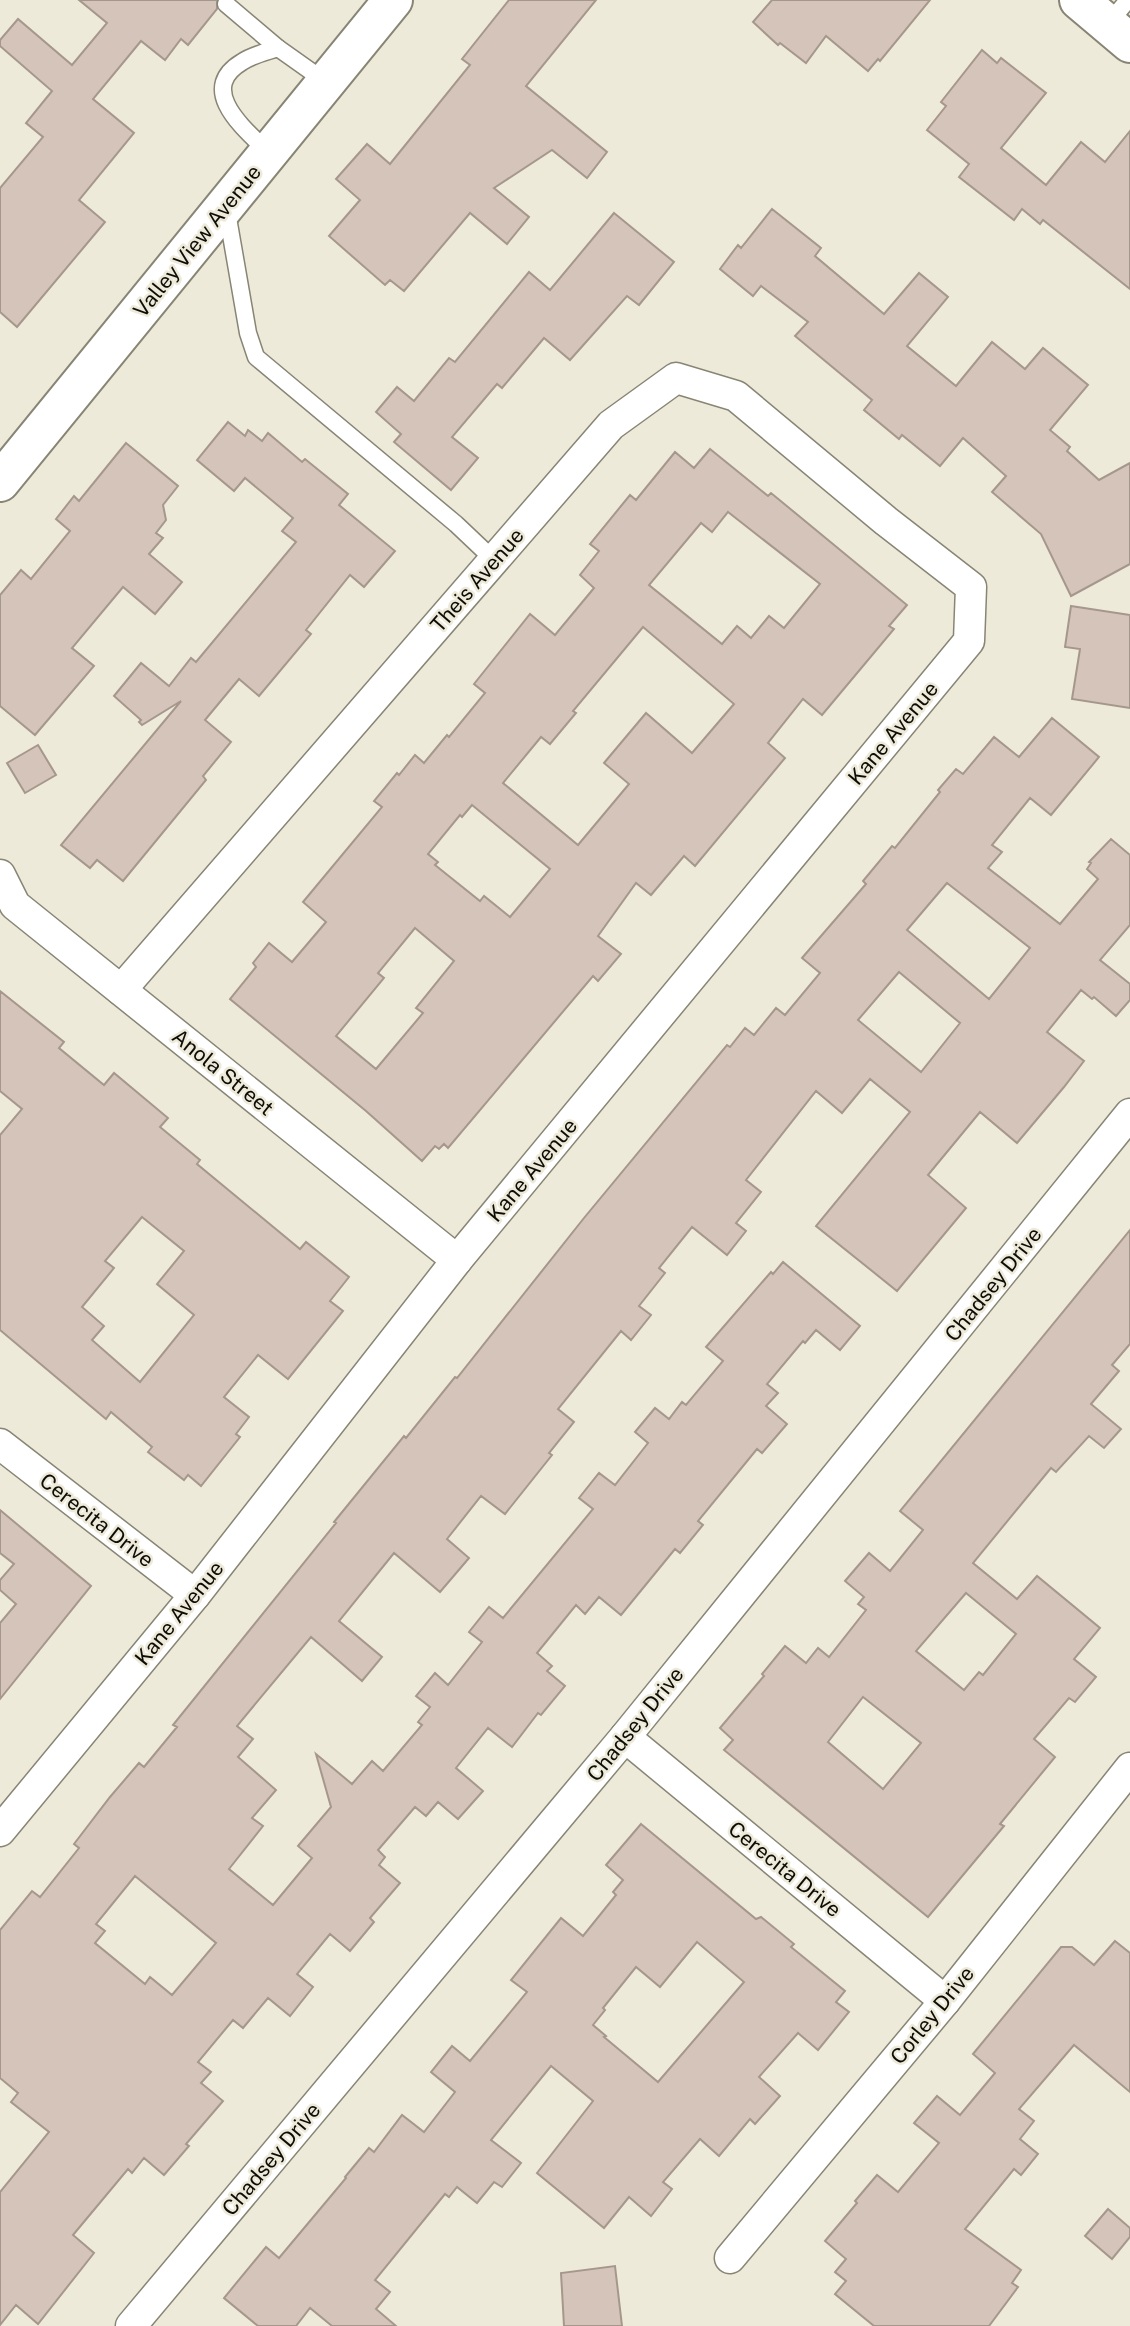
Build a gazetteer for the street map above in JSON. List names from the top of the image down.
{
  "streets": {
    "street": [
      "Valley View Avenue",
      "Theis Avenue",
      "Kane Avenue",
      "Anola Street",
      "Chadsey Drive",
      "Cerecita Drive",
      "Corley Drive"
    ]
  },
  "crossings": [
    ["Theis Avenue", "Kane Avenue"],
    ["Theis Avenue", "Anola Street"],
    ["Kane Avenue", "Anola Street"],
    ["Kane Avenue", "Cerecita Drive"],
    ["Chadsey Drive", "Cerecita Drive"],
    ["Cerecita Drive", "Corley Drive"]
  ]
}
